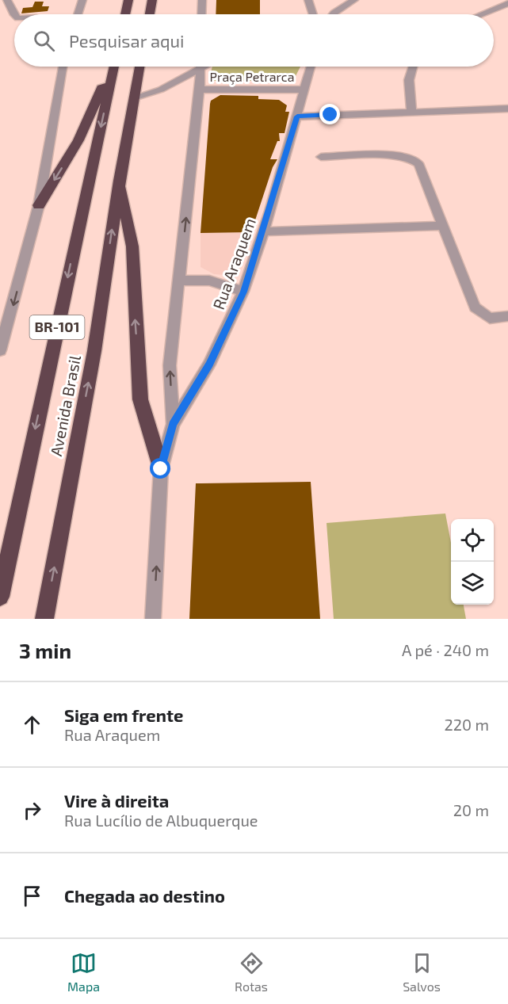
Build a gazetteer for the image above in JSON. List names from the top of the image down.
{
  "streets": {
    "highway": ["BR-101", "Avenida Brasil"],
    "street": ["Praça Petrarca", "Rua Araquem"]
  },
  "crossings": [
    ["Praça Petrarca", "Rua Araquem"],
    ["Praça Petrarca", "Avenida Brasil"]
  ],
  "page": {
    "search": "Pesquisar aqui",
    "heading": ["3 min", "A pé · 240 m"],
    "list": [
      ["Siga em frente", "Rua Araquem", "220 m"],
      ["Vire à direita", "Rua Lucílio de Albuquerque", "20 m"],
      "Chegada ao destino"
    ],
    "nav": ["Mapa", "Rotas", "Salvos"]
  }
}
